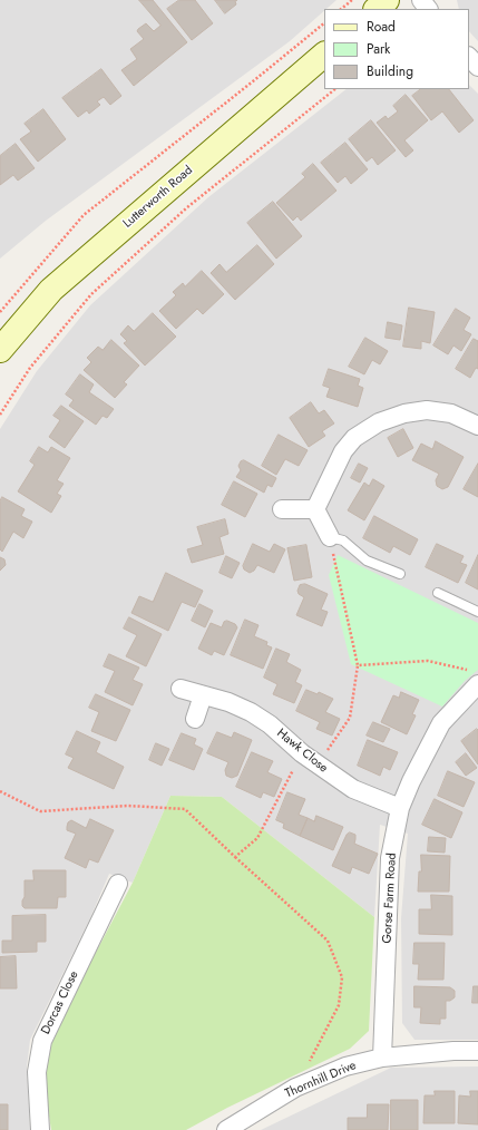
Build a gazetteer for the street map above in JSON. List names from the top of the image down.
{
  "streets": {
    "main road": ["Lutterworth Road"],
    "street": [
      "Hawk Close",
      "Gorse Farm Road",
      "Dorcas Close",
      "Thornhill Drive"
    ]
  },
  "crossings": [
    ["Hawk Close", "Gorse Farm Road"],
    ["Gorse Farm Road", "Thornhill Drive"]
  ],
  "legend": ["Road", "Park", "Building"]
}
